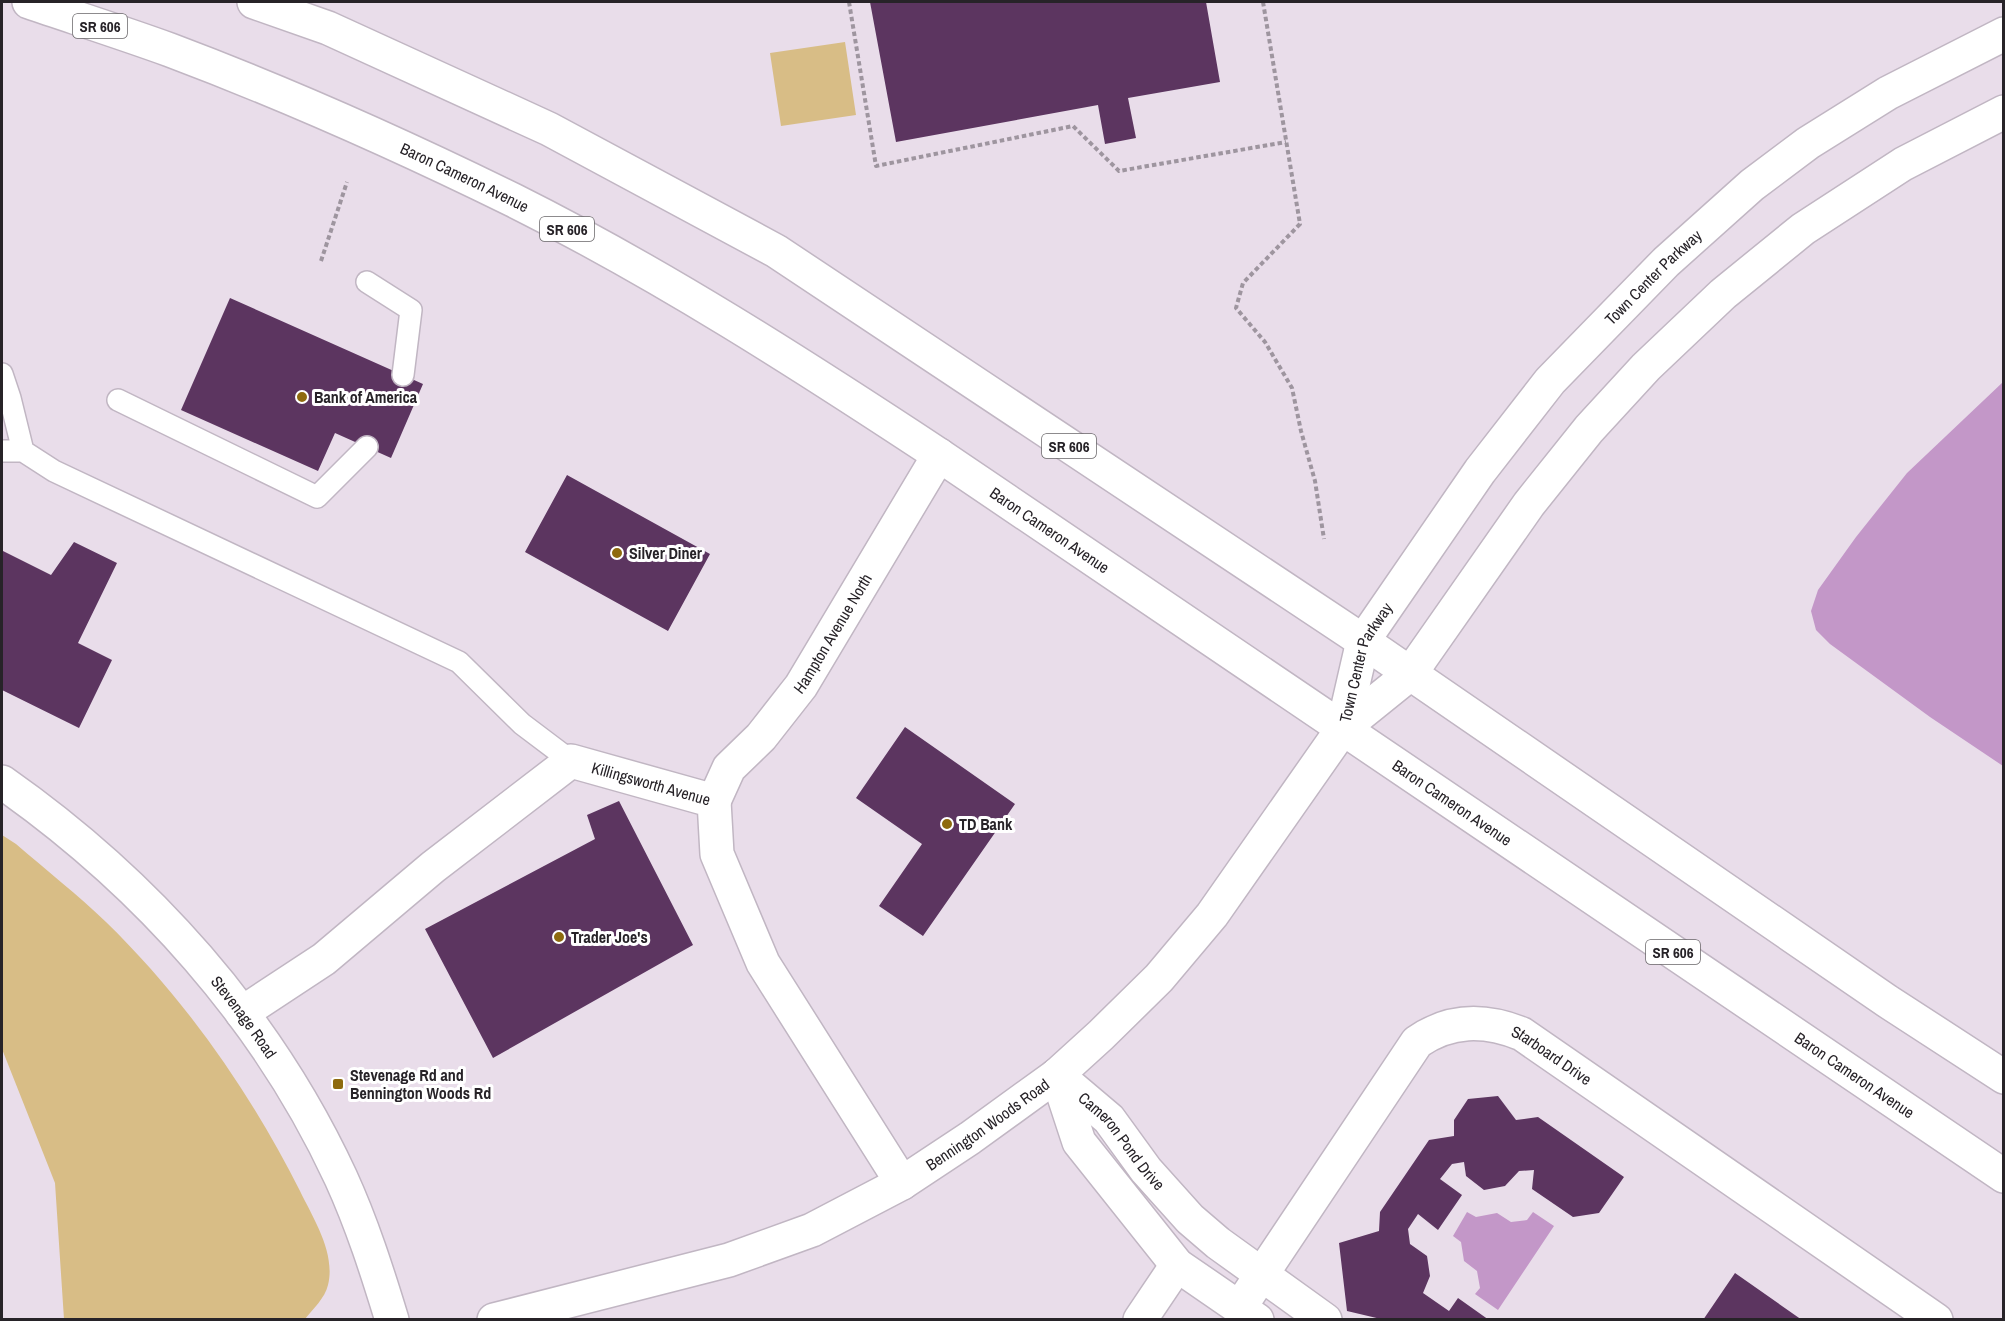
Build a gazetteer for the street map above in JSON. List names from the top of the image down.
{
  "streets": {
    "main road": [
      "SR 606",
      "Baron Cameron Avenue",
      "Town Center Parkway",
      "Hampton Avenue North",
      "Killingsworth Avenue",
      "Stevenage Road",
      "Starboard Drive",
      "Bennington Woods Road",
      "Cameron Pond Drive"
    ]
  },
  "crossings": [
    ["SR 606", "Town Center Parkway"],
    ["Baron Cameron Avenue", "Town Center Parkway"],
    ["Baron Cameron Avenue", "Hampton Avenue North"],
    ["Baron Cameron Avenue", "Bennington Woods Road"],
    ["Town Center Parkway", "Bennington Woods Road"],
    ["Hampton Avenue North", "Killingsworth Avenue"],
    ["Killingsworth Avenue", "Stevenage Road"],
    ["Killingsworth Avenue", "Bennington Woods Road"],
    ["Starboard Drive", "Cameron Pond Drive"],
    ["Bennington Woods Road", "Cameron Pond Drive"]
  ],
  "places": {
    "other": [
      "Bank of America",
      "Silver Diner",
      "TD Bank",
      "Trader Joe's"
    ],
    "transit": ["Stevenage Rd and Bennington Woods Rd"]
  }
}
